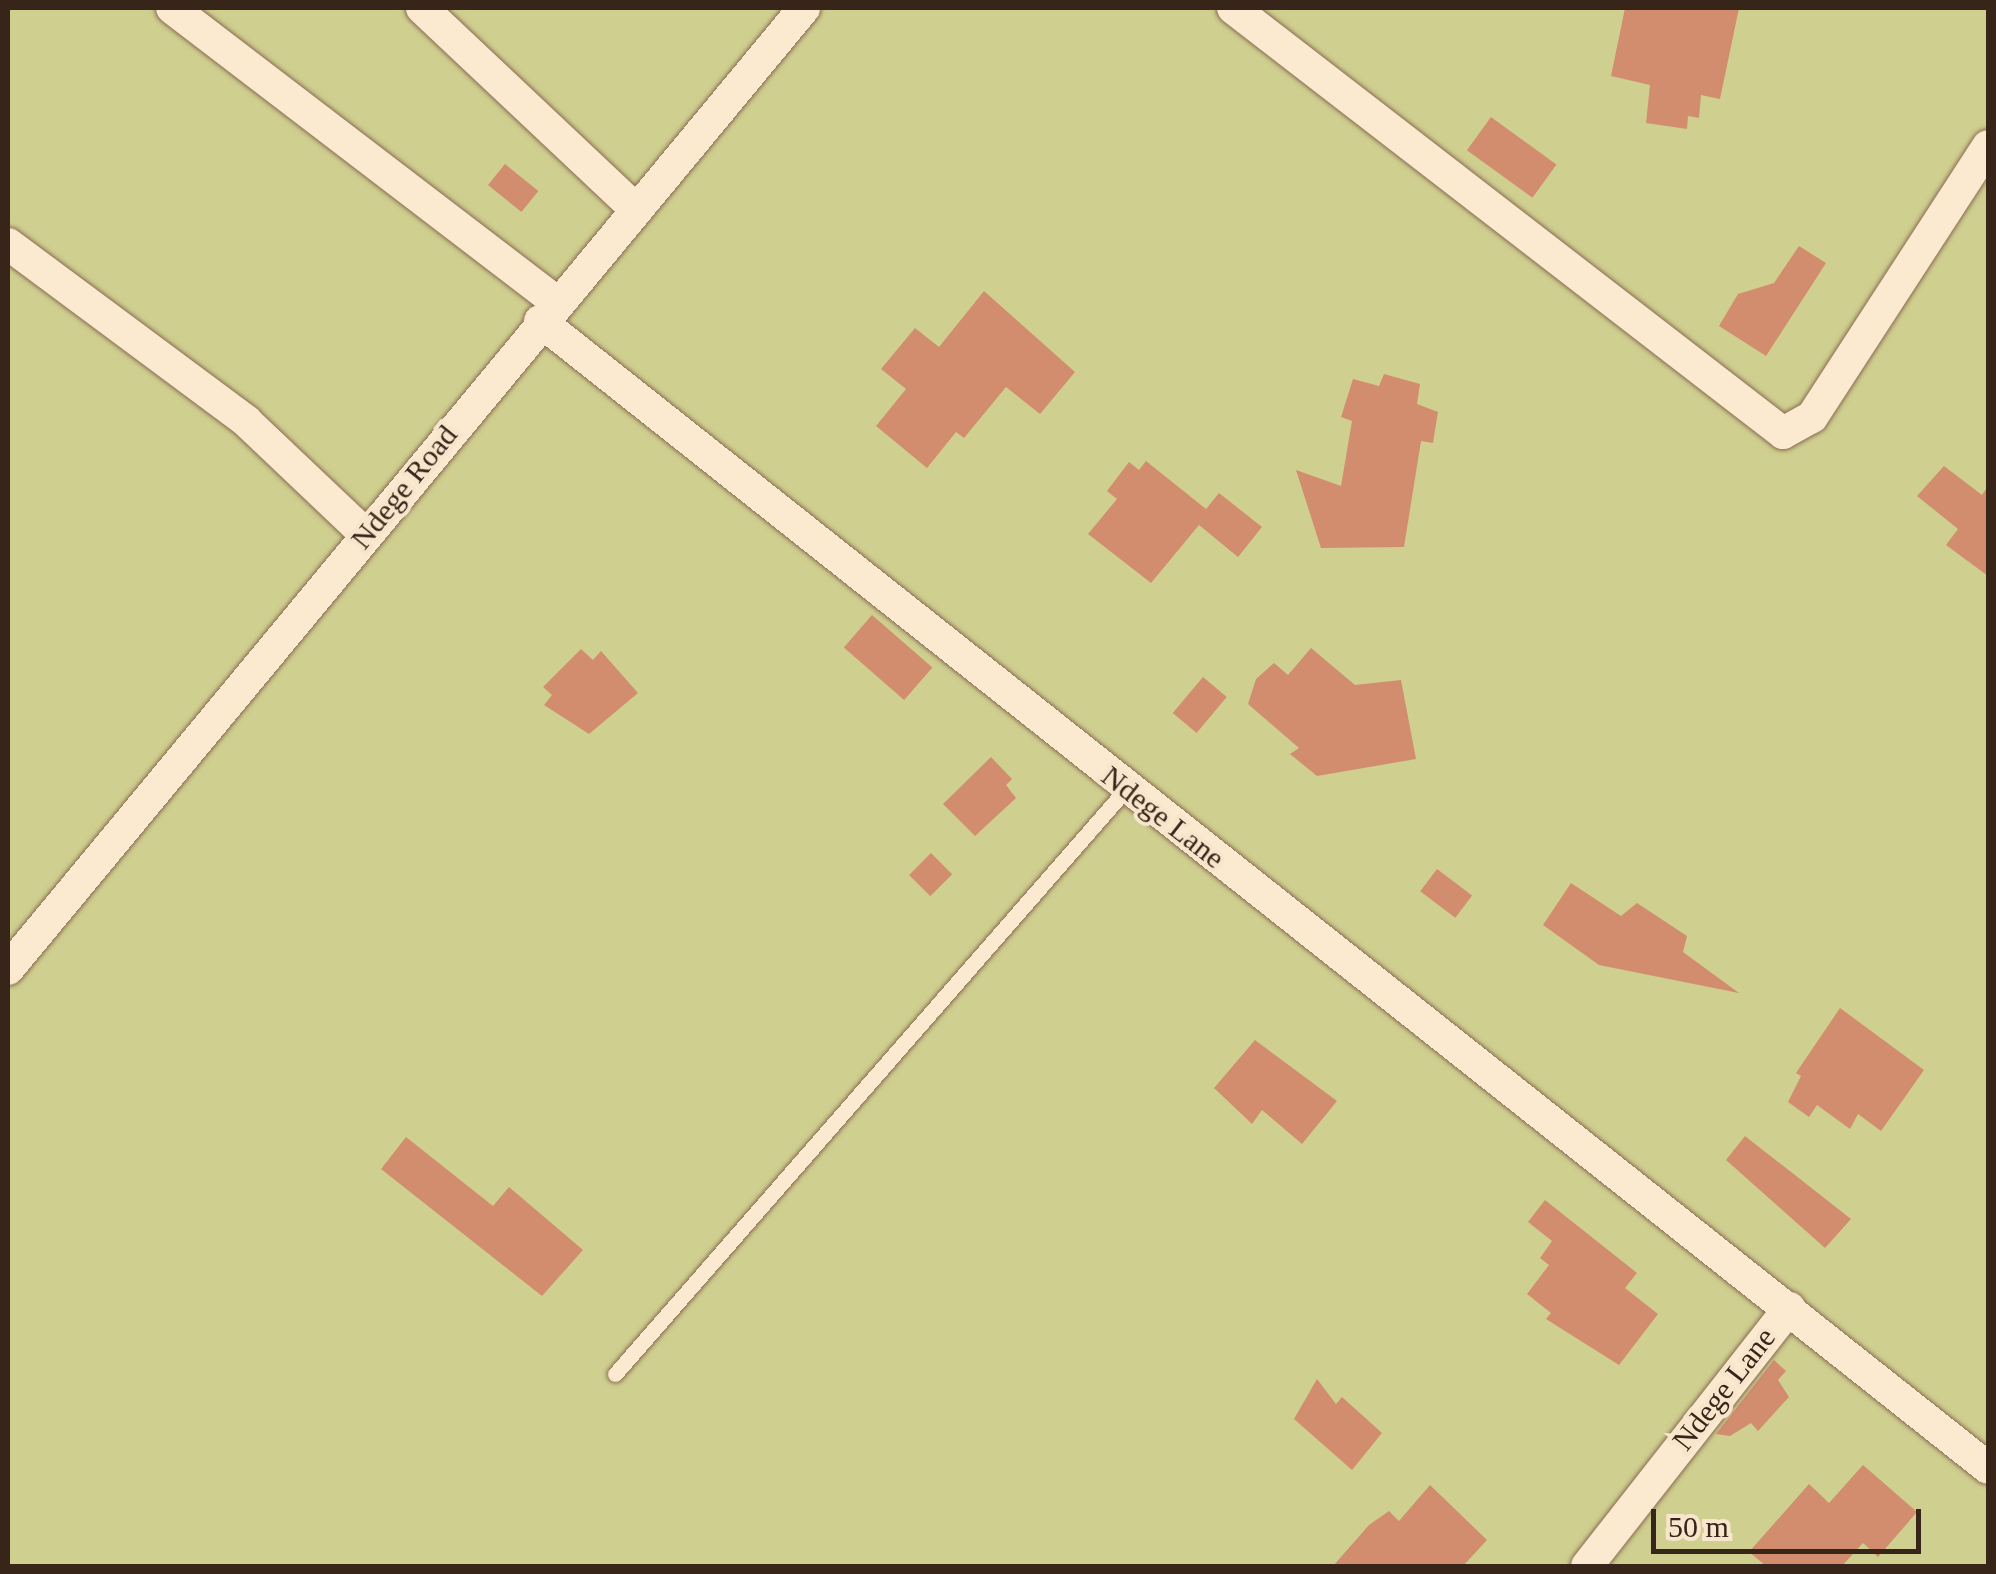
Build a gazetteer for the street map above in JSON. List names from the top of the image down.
{
  "streets": {
    "street": ["Ndege Road", "Ndege Lane"]
  },
  "crossings": [
    ["Ndege Road", "Ndege Lane"]
  ],
  "scale_bar": "50 m"
}
